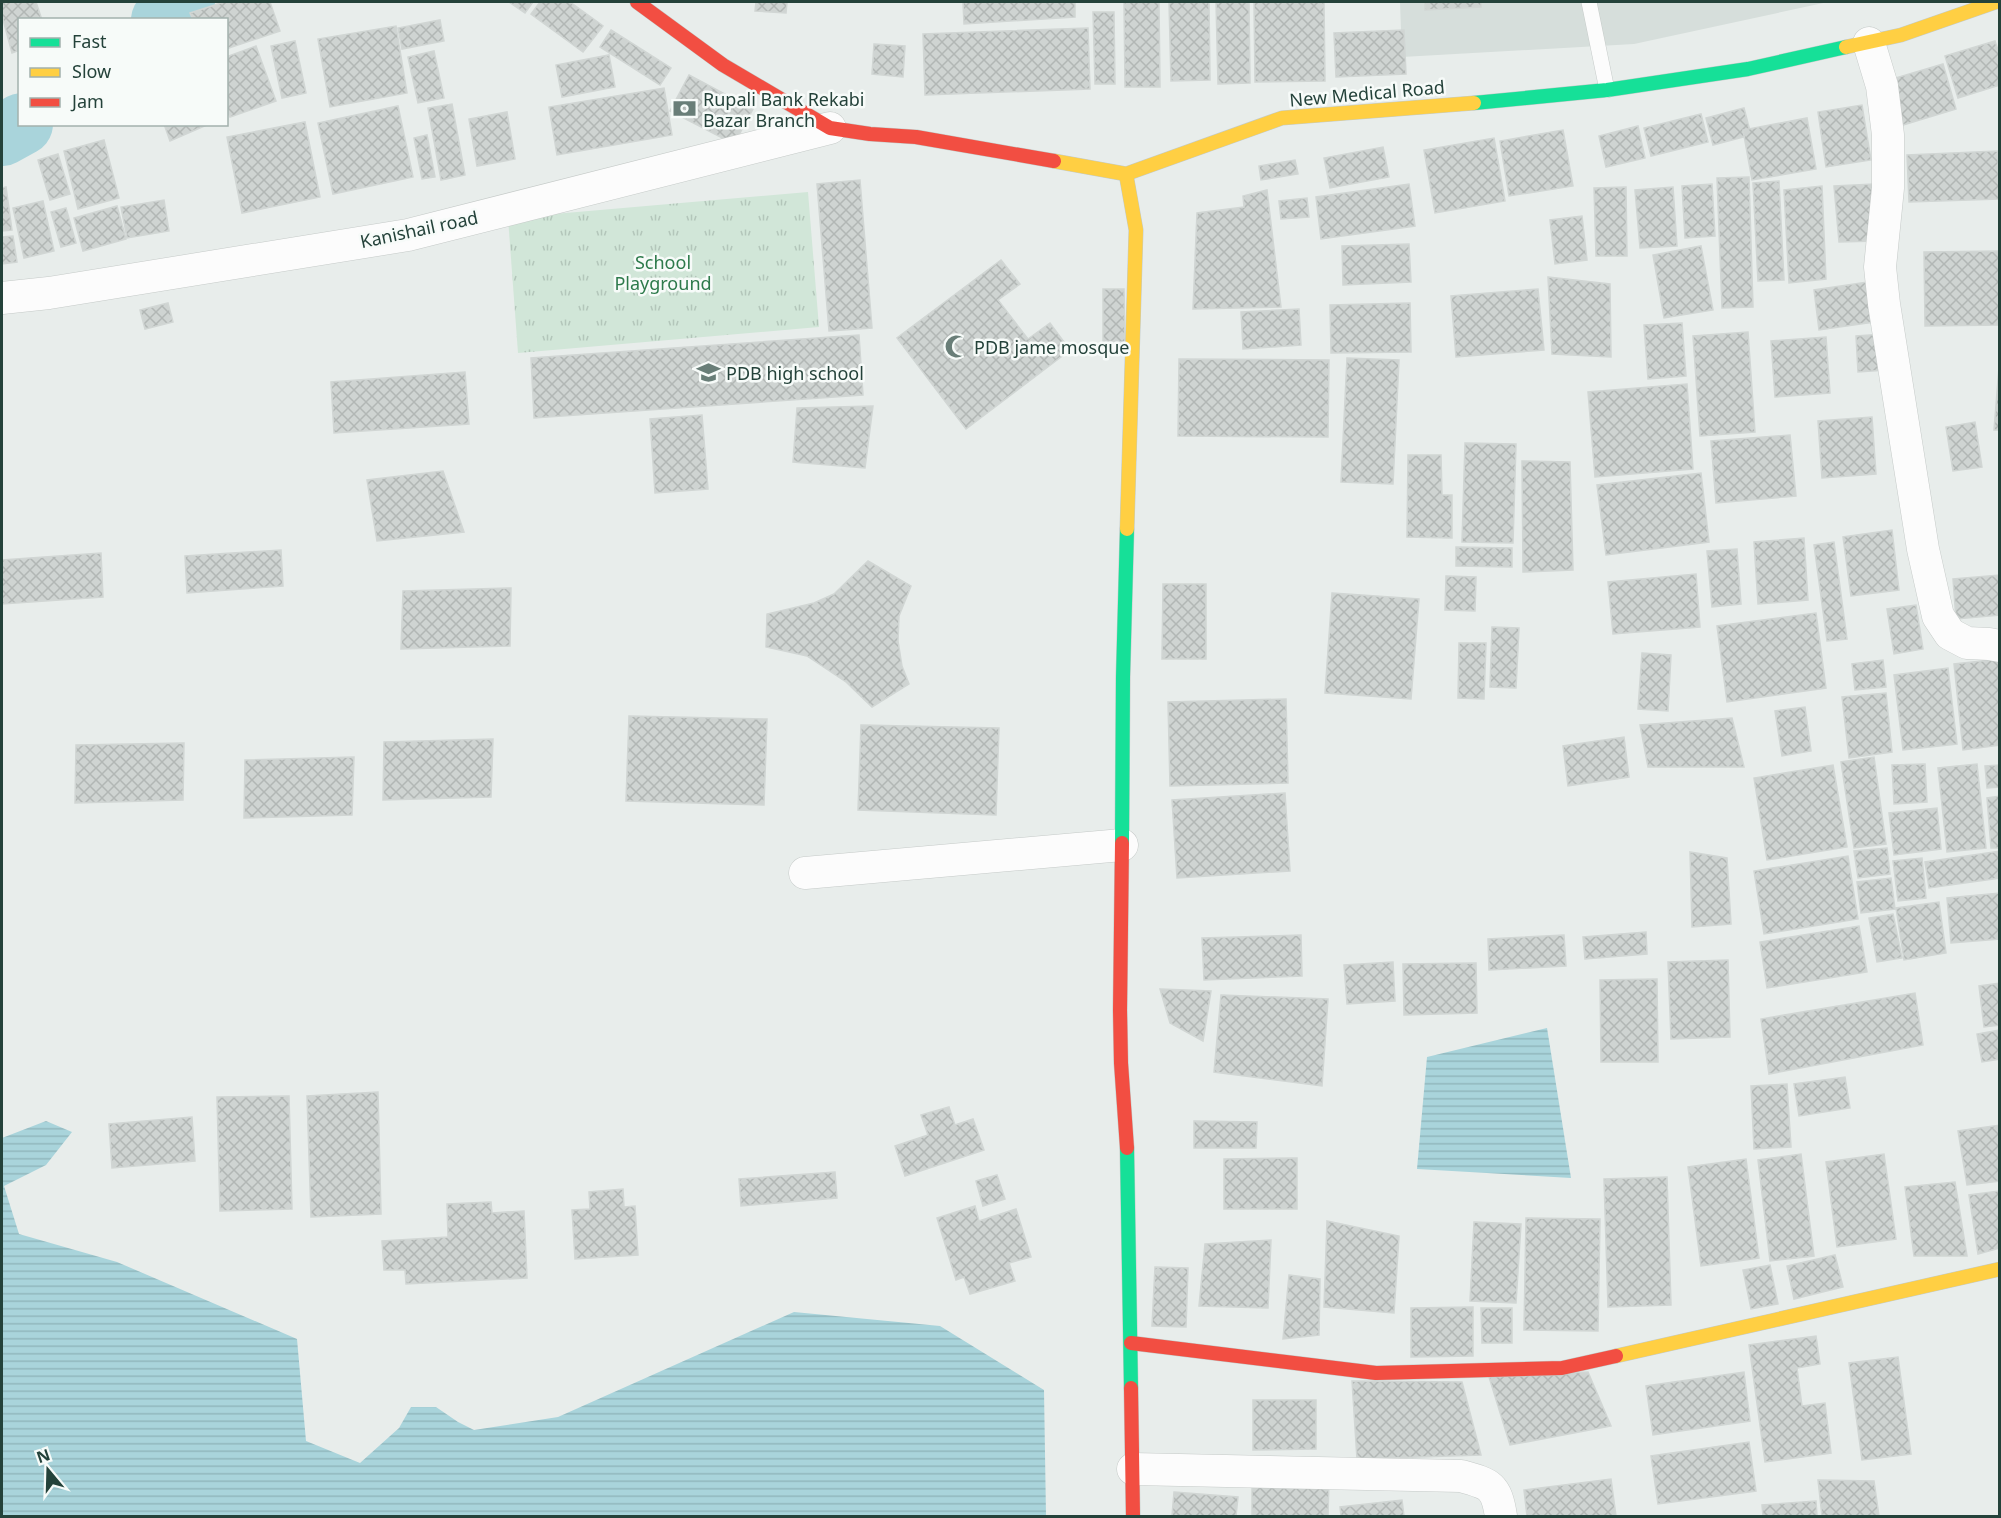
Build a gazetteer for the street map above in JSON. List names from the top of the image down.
{
  "streets": {
    "street": ["New Medical Road", "Kanishail road"]
  },
  "crossings": [
    ["New Medical Road", "Kanishail road"]
  ],
  "parks": ["School Playground"],
  "places": {
    "bank": ["Rupali Bank Rekabi Bazar Branch"],
    "mosque": ["PDB jame mosque"],
    "school or university": ["PDB high school"]
  },
  "legend": ["Fast", "Slow", "Jam"],
  "north": "top"
}
